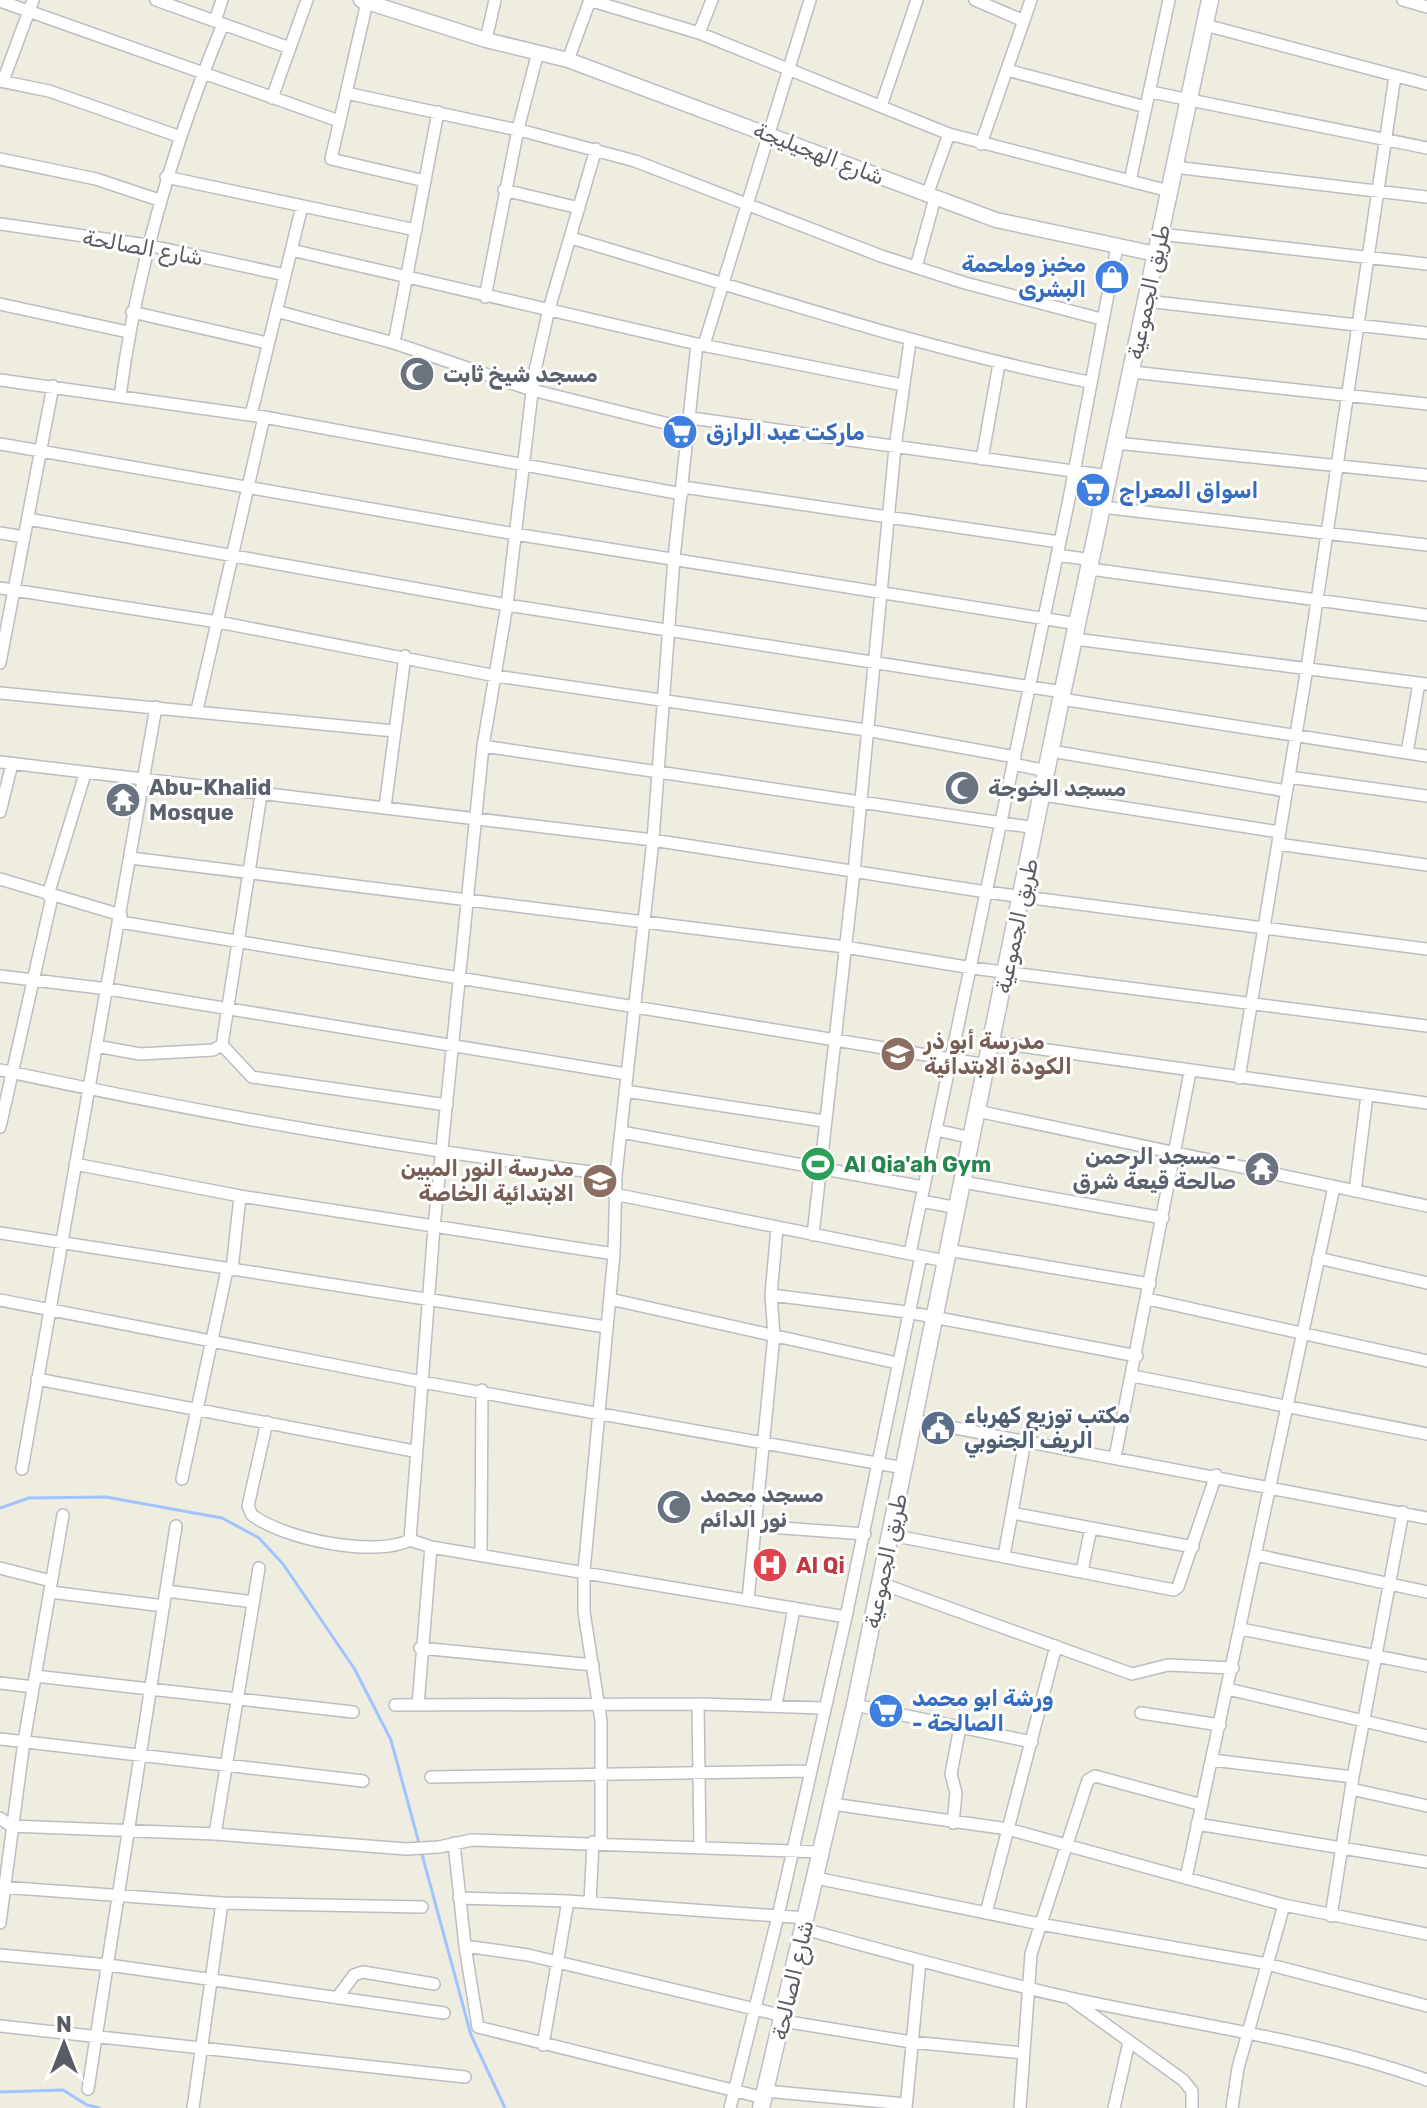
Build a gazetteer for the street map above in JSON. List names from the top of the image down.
{
  "streets": {
    "main road": ["شارع الصالحة", "طريق الجموعية"],
    "street": ["شارع الهجيليجة"]
  },
  "crossings": [
    ["شارع الهجيليجة", "طريق الجموعية"],
    ["شارع الصالحة", "طريق الجموعية"]
  ],
  "places": {
    "shop": ["مخبز وملحمة البشرى"],
    "mosque": ["مسجد شيخ ثابت", "مسجد الخوجة", "مسجد محمد نور الدائم"],
    "supermarket": ["ماركت عبد الرازق", "اسواق المعراج", "ورشة ابو محمد - الصالحة"],
    "temple": ["Abu-Khalid Mosque", "مسجد الرحمن - صالحة قيعة شرق"],
    "school or university": ["مدرسة أبو ذر الكودة الابتدائية", "مدرسة النور المبين الابتدائية الخاصة"],
    "sports": ["Al Qia'ah Gym"],
    "public building": ["مكتب توزيع كهرباء الريف الجنوبي"],
    "hospital": ["Al Qi"]
  },
  "north": "top"
}
